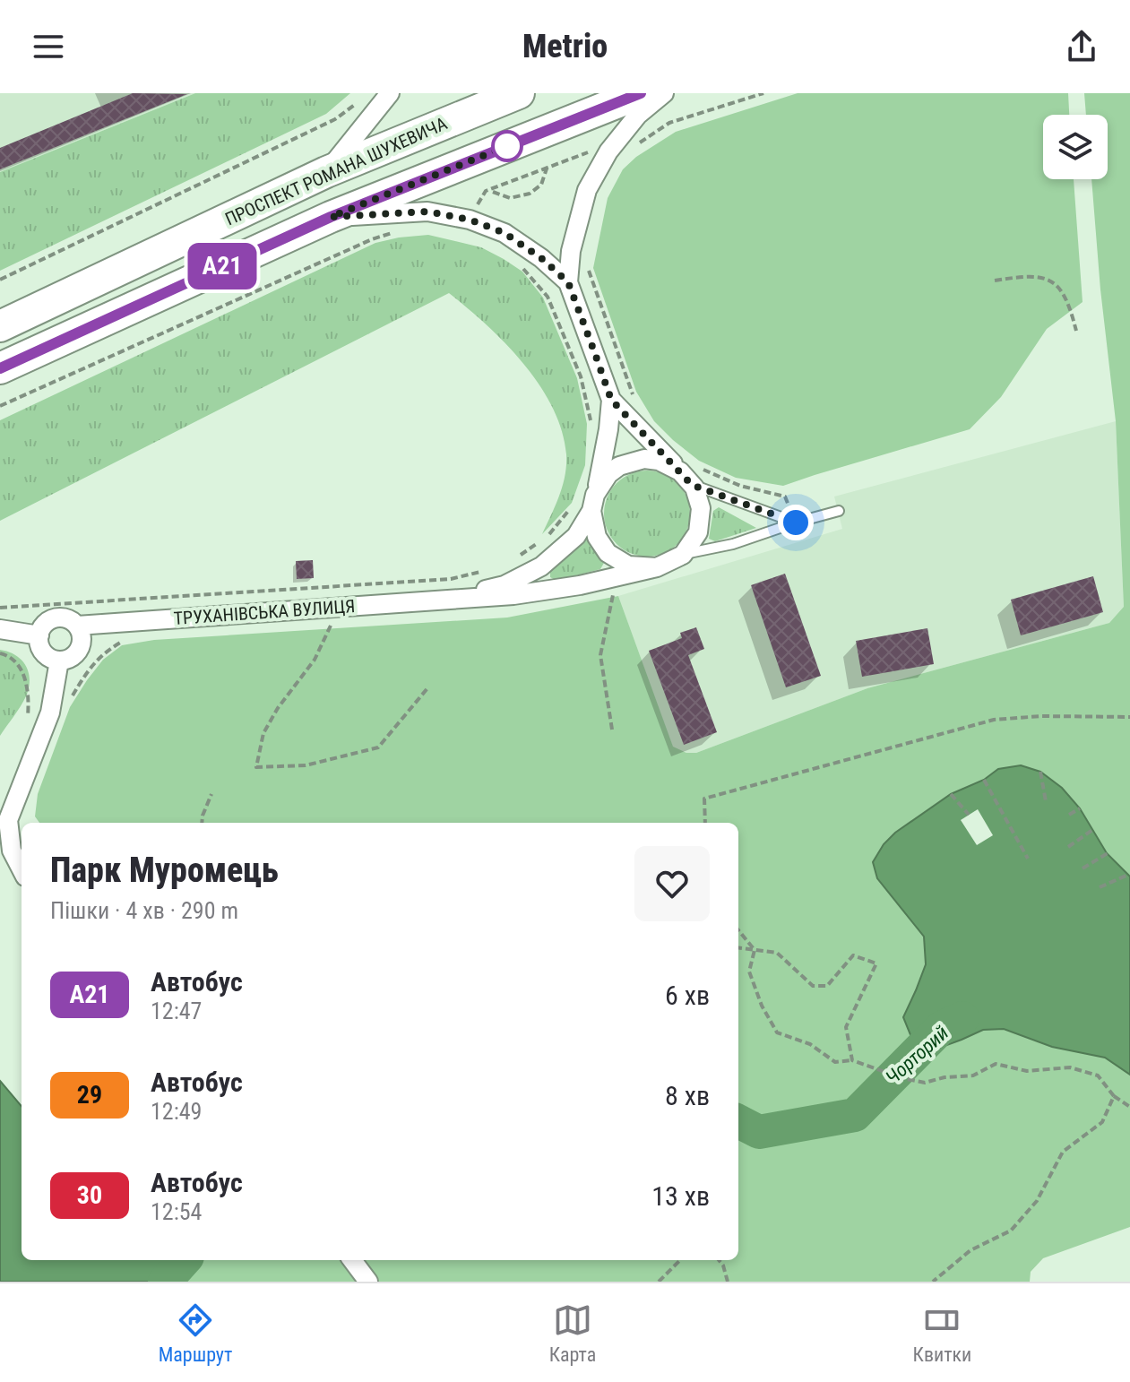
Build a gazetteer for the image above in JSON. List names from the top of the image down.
{
  "streets": {
    "main road": ["ПРОСПЕКТ РОМАНА ШУХЕВИЧА"],
    "street": ["ТРУХАНІВСЬКА ВУЛИЦЯ"]
  },
  "water": ["Чорторий"],
  "lines": ["bus line А21"],
  "page": {
    "header": "Metrio",
    "on_map": "А21",
    "heading": ["Парк Муромець", "Пішки · 4 хв · 290 m"],
    "list": [
      {
        "mark": "А21",
        "name": "Автобус",
        "note": "12:47",
        "value": "6 хв"
      },
      {
        "mark": "29",
        "name": "Автобус",
        "note": "12:49",
        "value": "8 хв"
      },
      {
        "mark": "30",
        "name": "Автобус",
        "note": "12:54",
        "value": "13 хв"
      }
    ],
    "tabs": ["Маршрут", "Карта", "Квитки"]
  }
}
